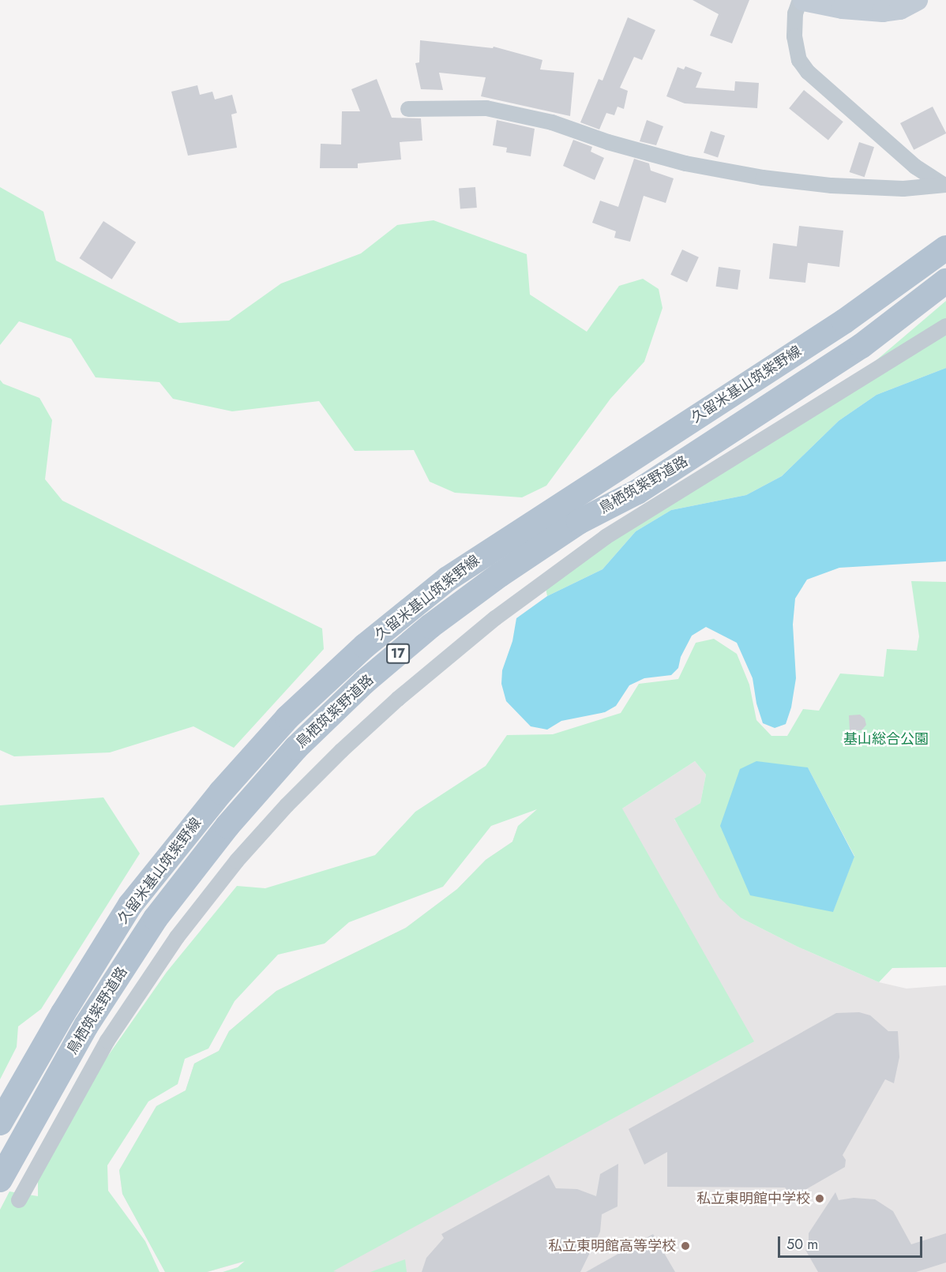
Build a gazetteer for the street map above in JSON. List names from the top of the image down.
{
  "streets": {
    "main road": ["久留米基山筑紫野線", "鳥栖筑紫野道路", "17"]
  },
  "parks": ["基山総合公園"],
  "places": ["私立東明館中学校", "私立東明館高等学校"],
  "scale_bar": "50 m"
}
